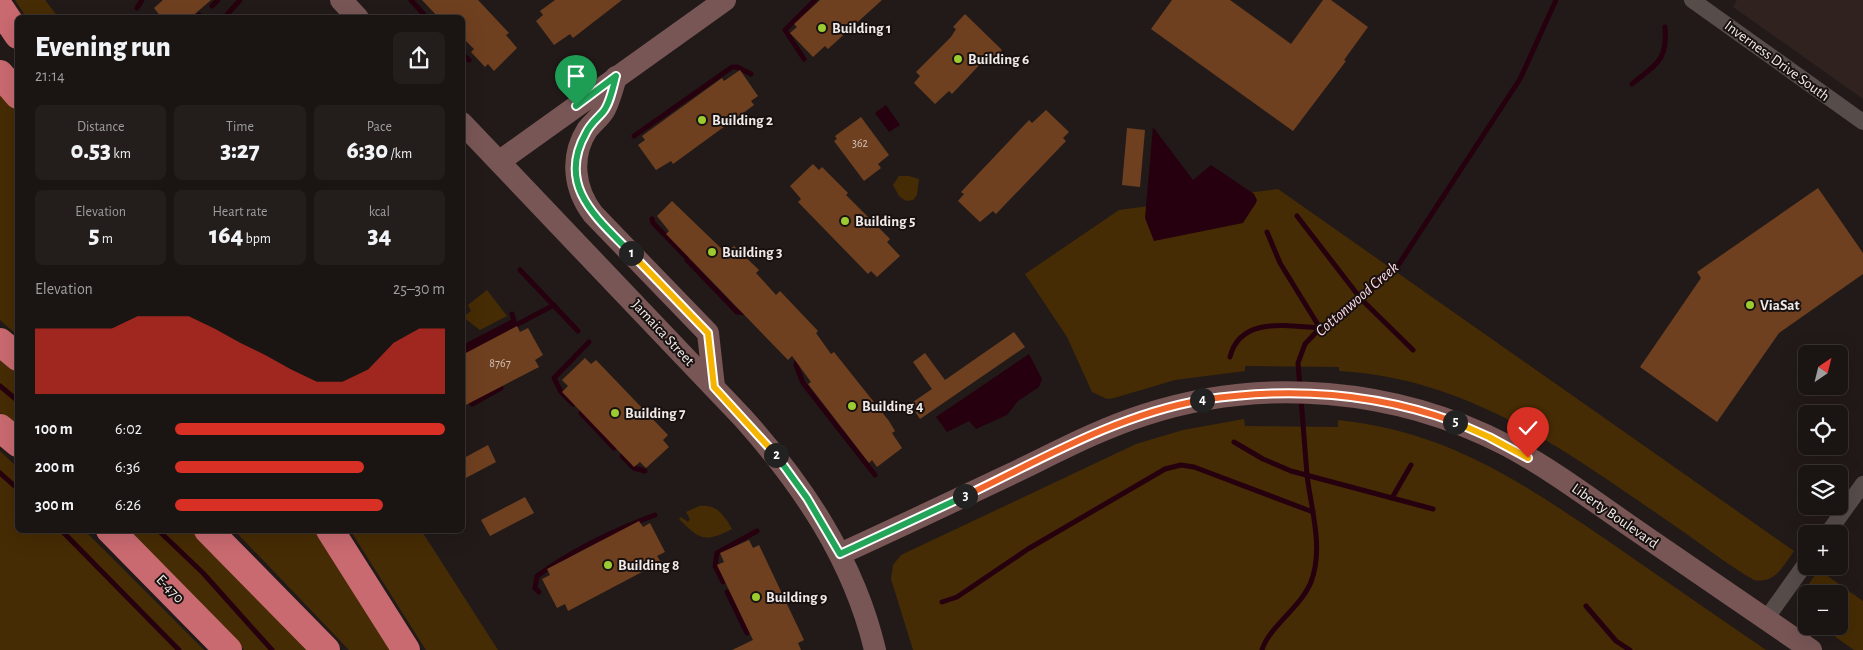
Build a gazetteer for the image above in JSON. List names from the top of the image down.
{
  "streets": {
    "highway": ["E-470"],
    "main road": ["Jamaica Street", "Liberty Boulevard"],
    "street": ["Inverness Drive South"]
  },
  "crossings": [
    ["Jamaica Street", "Liberty Boulevard"]
  ],
  "water": ["Cottonwood Creek"],
  "places": [
    "Building 1",
    "Building 6",
    "Building 2",
    "Building 5",
    "Building 3",
    "ViaSat",
    "Building 4",
    "Building 7",
    "Building 8",
    "Building 9"
  ],
  "house_numbers": ["362", "8767"],
  "north": "top right",
  "page": {
    "heading": ["Evening run", "21:14"],
    "stats": [
      ["Distance", "0.53 km"],
      ["Time", "3:27"],
      ["Pace", "6:30 /km"],
      ["Elevation", "5 m"],
      ["Heart rate", "164 bpm"],
      ["kcal", "34"]
    ],
    "pins": [
      "1",
      "4",
      "5",
      "2",
      "3"
    ],
    "chart": ["Elevation", "25–30 m"],
    "map_buttons": ["+", "−"],
    "list": [
      {
        "name": "100 m",
        "note": "6:02"
      },
      {
        "name": "200 m",
        "note": "6:36"
      },
      {
        "name": "300 m",
        "note": "6:26"
      }
    ]
  }
}
